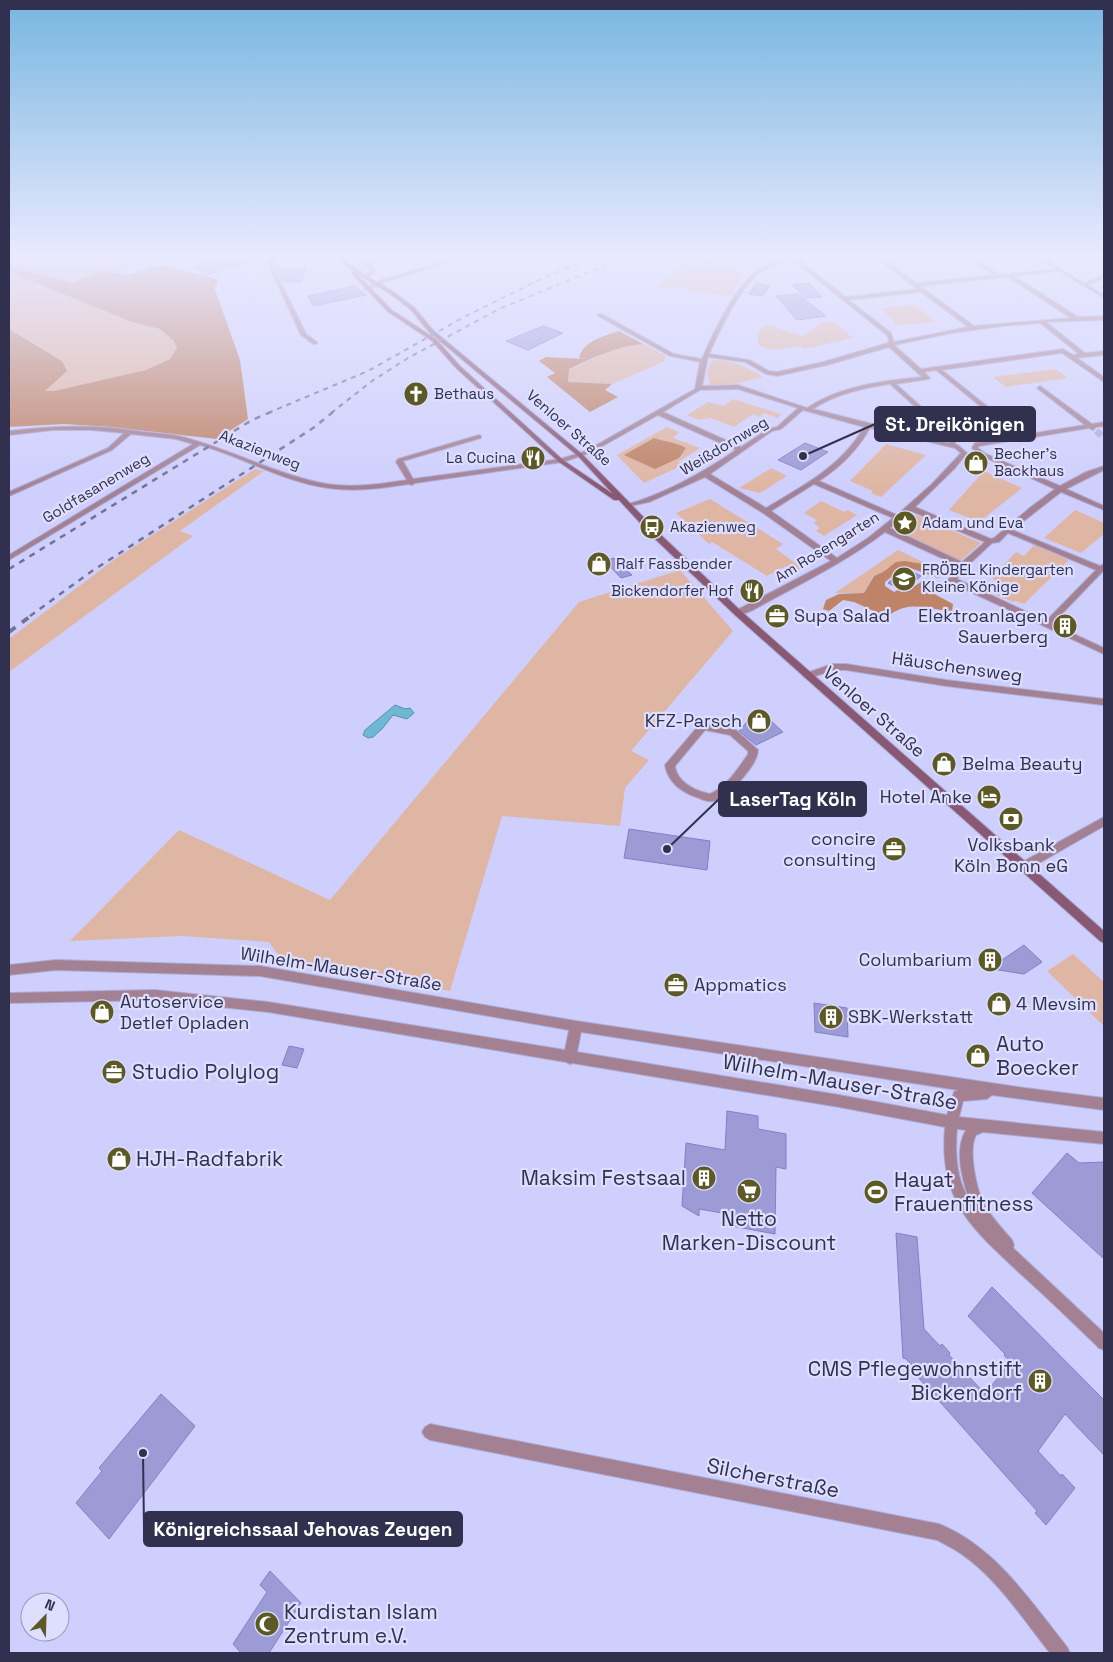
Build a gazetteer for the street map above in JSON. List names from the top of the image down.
{
  "streets": {
    "main road": ["Venloer Straße"],
    "street": [
      "Weißdornweg",
      "Akazienweg",
      "Goldfasanenweg",
      "Am Rosengarten",
      "Häuschensweg",
      "Wilhelm-Mauser-Straße",
      "Silcherstraße"
    ]
  },
  "crossings": [
    ["Venloer Straße", "Weißdornweg"],
    ["Venloer Straße", "Akazienweg"],
    ["Venloer Straße", "Am Rosengarten"],
    ["Venloer Straße", "Häuschensweg"],
    ["Akazienweg", "Goldfasanenweg"]
  ],
  "places": {
    "church": ["Bethaus"],
    "other": ["St. Dreikönigen", "LaserTag Köln", "Königreichssaal Jehovas Zeugen"],
    "restaurant": ["La Cucina", "Bickendorfer Hof"],
    "shop": [
      "Becher's Backhaus",
      "Ralf Fassbender",
      "KFZ-Parsch",
      "Belma Beauty",
      "4 Mevsim",
      "Autoservice Detlef Opladen",
      "Auto Boecker",
      "HJH-Radfabrik"
    ],
    "place": ["Adam und Eva"],
    "bus stop": ["Akazienweg"],
    "school or university": ["FRÖBEL Kindergarten Kleine Könige"],
    "office": [
      "Supa Salad",
      "concire consulting",
      "Appmatics",
      "Studio Polylog"
    ],
    "building": [
      "Elektroanlagen Sauerberg",
      "Columbarium",
      "SBK-Werkstatt",
      "Maksim Festsaal",
      "CMS Pflegewohnstift Bickendorf"
    ],
    "hotel": ["Hotel Anke"],
    "bank": ["Volksbank Köln Bonn eG"],
    "supermarket": ["Netto Marken-Discount"],
    "sports": ["Hayat Frauenfitness"],
    "mosque": ["Kurdistan Islam Zentrum e.V."]
  },
  "north": "top right"
}
